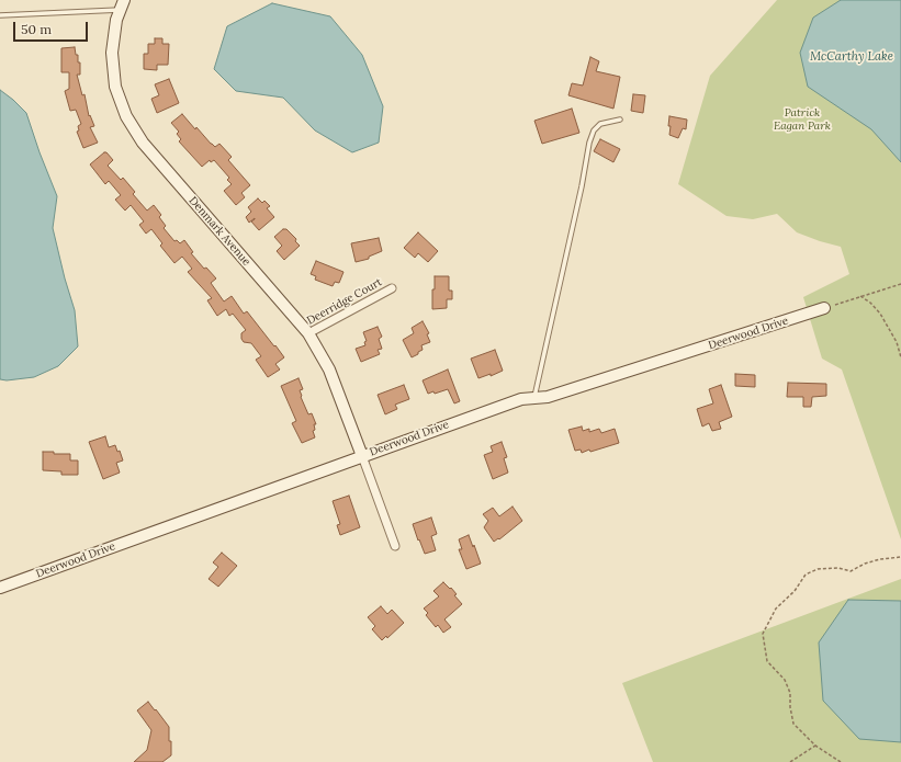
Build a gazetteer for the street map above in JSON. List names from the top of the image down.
{
  "streets": {
    "street": ["Denmark Avenue", "Deerridge Court", "Deerwood Drive"]
  },
  "crossings": [
    ["Denmark Avenue", "Deerridge Court"],
    ["Denmark Avenue", "Deerwood Drive"]
  ],
  "water": ["McCarthy Lake"],
  "parks": ["Patrick Eagan Park"],
  "scale_bar": "50 m"
}
